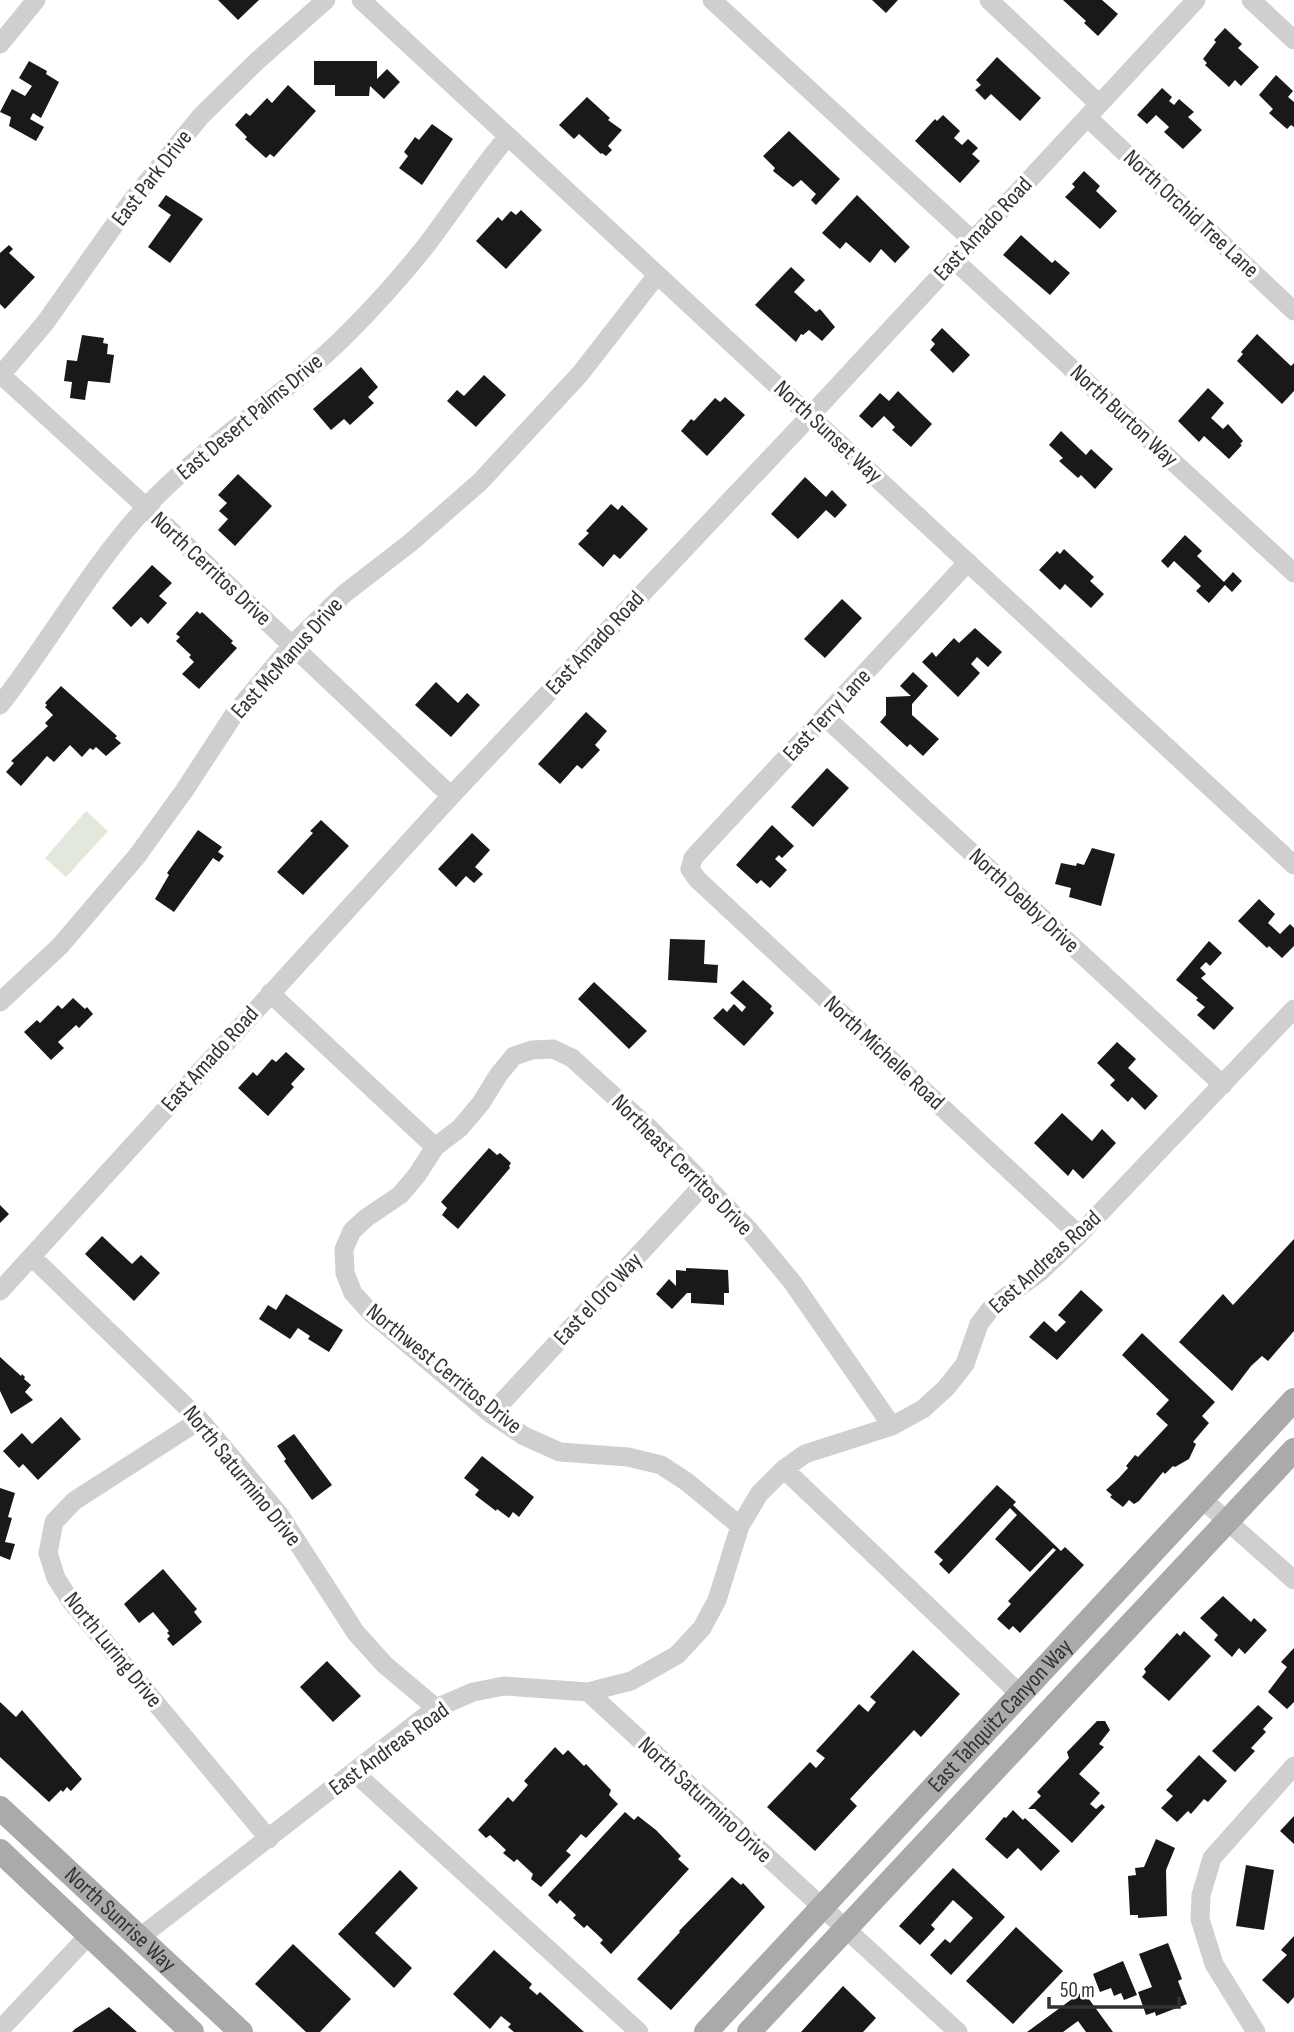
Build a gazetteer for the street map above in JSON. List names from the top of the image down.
{
  "streets": {
    "main road": ["East Tahquitz Canyon Way", "North Sunrise Way"],
    "street": [
      "East Park Drive",
      "North Orchid Tree Lane",
      "East Amado Road",
      "North Burton Way",
      "East Desert Palms Drive",
      "North Sunset Way",
      "North Cerritos Drive",
      "East McManus Drive",
      "East Terry Lane",
      "North Debby Drive",
      "North Michelle Road",
      "Northeast Cerritos Drive",
      "East Andreas Road",
      "East el Oro Way",
      "Northwest Cerritos Drive",
      "North Saturmino Drive",
      "North Luring Drive"
    ]
  },
  "crossings": [
    ["East Park Drive", "North Cerritos Drive"],
    ["North Orchid Tree Lane", "East Amado Road"],
    ["East Amado Road", "North Burton Way"],
    ["East Amado Road", "North Sunset Way"],
    ["East Amado Road", "North Cerritos Drive"],
    ["East Amado Road", "North Saturmino Drive"],
    ["East Desert Palms Drive", "North Sunset Way"],
    ["East Desert Palms Drive", "North Cerritos Drive"],
    ["North Sunset Way", "East McManus Drive"],
    ["North Sunset Way", "East Terry Lane"],
    ["North Cerritos Drive", "East McManus Drive"],
    ["East Terry Lane", "North Debby Drive"],
    ["East Terry Lane", "North Michelle Road"],
    ["North Debby Drive", "East Andreas Road"],
    ["North Michelle Road", "East Andreas Road"],
    ["Northeast Cerritos Drive", "East Andreas Road"],
    ["Northeast Cerritos Drive", "East el Oro Way"],
    ["Northeast Cerritos Drive", "Northwest Cerritos Drive"],
    ["East Andreas Road", "Northwest Cerritos Drive"],
    ["East Andreas Road", "North Saturmino Drive"],
    ["East Andreas Road", "North Luring Drive"],
    ["East Andreas Road", "North Sunrise Way"],
    ["East el Oro Way", "Northwest Cerritos Drive"],
    ["North Saturmino Drive", "North Luring Drive"],
    ["North Saturmino Drive", "East Tahquitz Canyon Way"]
  ],
  "scale_bar": "50 m"
}
